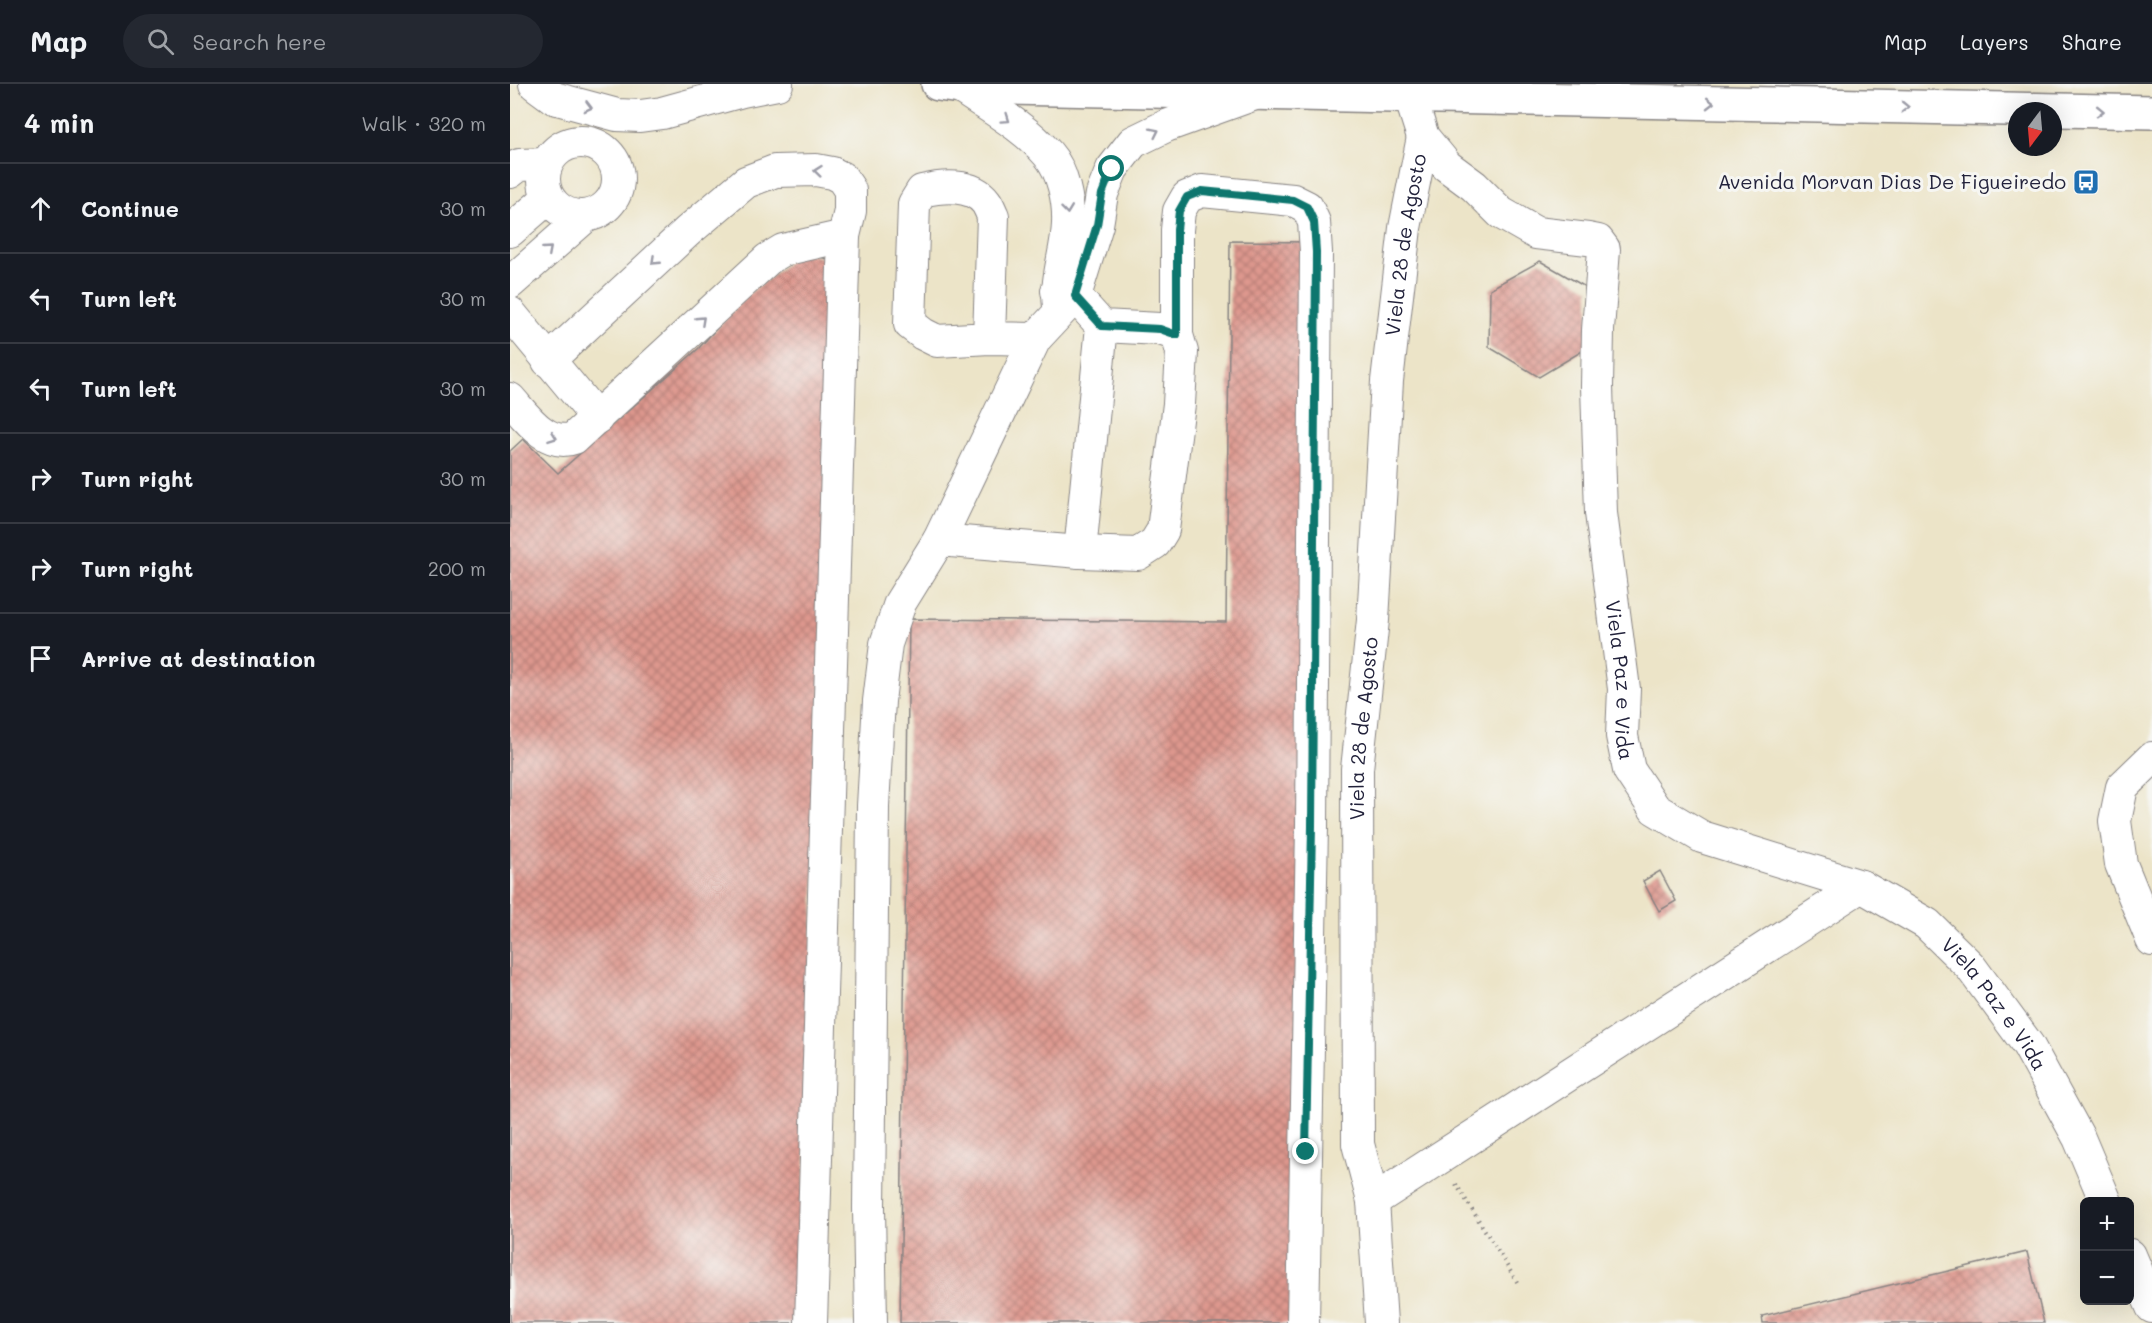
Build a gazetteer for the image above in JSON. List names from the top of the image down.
{
  "streets": {
    "street": ["Viela 28 de Agosto", "Viela Paz e Vida"]
  },
  "crossings": [
    ["Viela 28 de Agosto", "Viela Paz e Vida"]
  ],
  "places": {
    "bus stop": ["Avenida Morvan Dias De Figueiredo"]
  },
  "north": "bottom",
  "page": {
    "header": "Map",
    "search": "Search here",
    "nav": ["Map", "Layers", "Share"],
    "heading": ["4 min", "Walk · 320 m"],
    "list": [
      ["Continue", "30 m"],
      ["Turn left", "30 m"],
      ["Turn left", "30 m"],
      ["Turn right", "30 m"],
      ["Turn right", "200 m"],
      "Arrive at destination"
    ],
    "map_buttons": ["+", "−"]
  }
}
